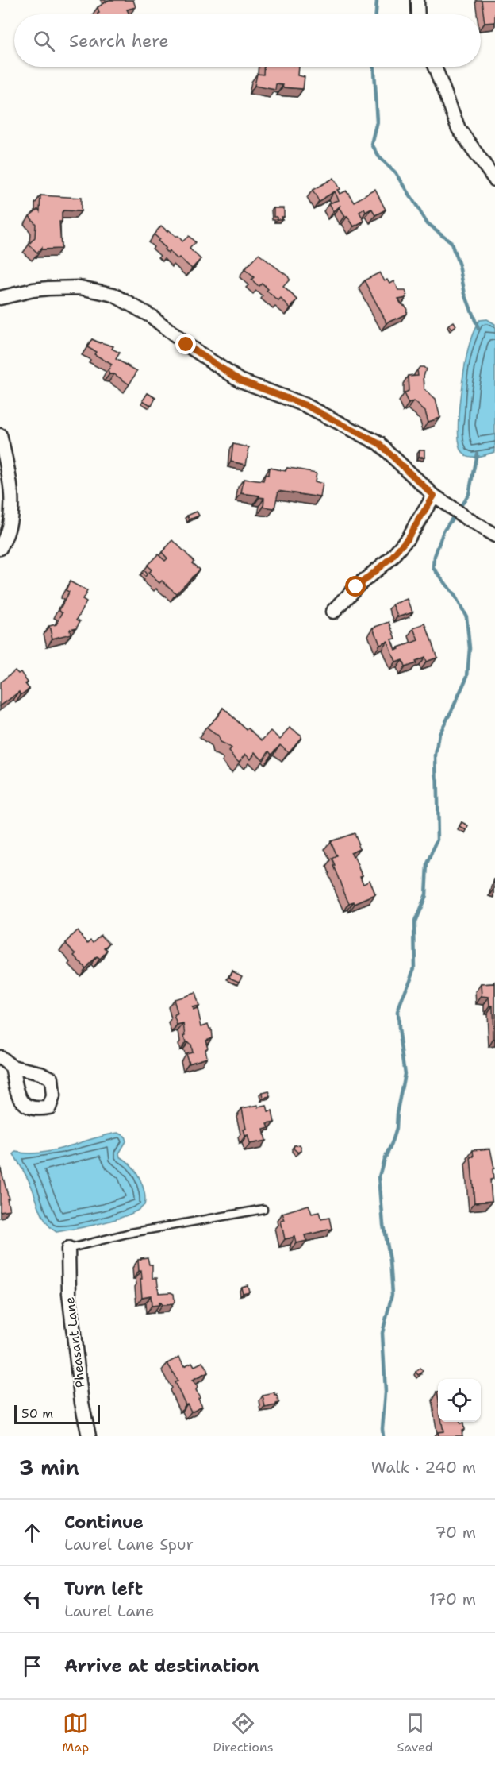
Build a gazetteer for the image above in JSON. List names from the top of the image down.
{
  "streets": {
    "street": ["Pheasant Lane"]
  },
  "scale_bar": "50 m",
  "page": {
    "search": "Search here",
    "scale": "50 m",
    "heading": ["3 min", "Walk · 240 m"],
    "list": [
      ["Continue", "Laurel Lane Spur", "70 m"],
      ["Turn left", "Laurel Lane", "170 m"],
      "Arrive at destination"
    ],
    "nav": ["Map", "Directions", "Saved"]
  }
}
